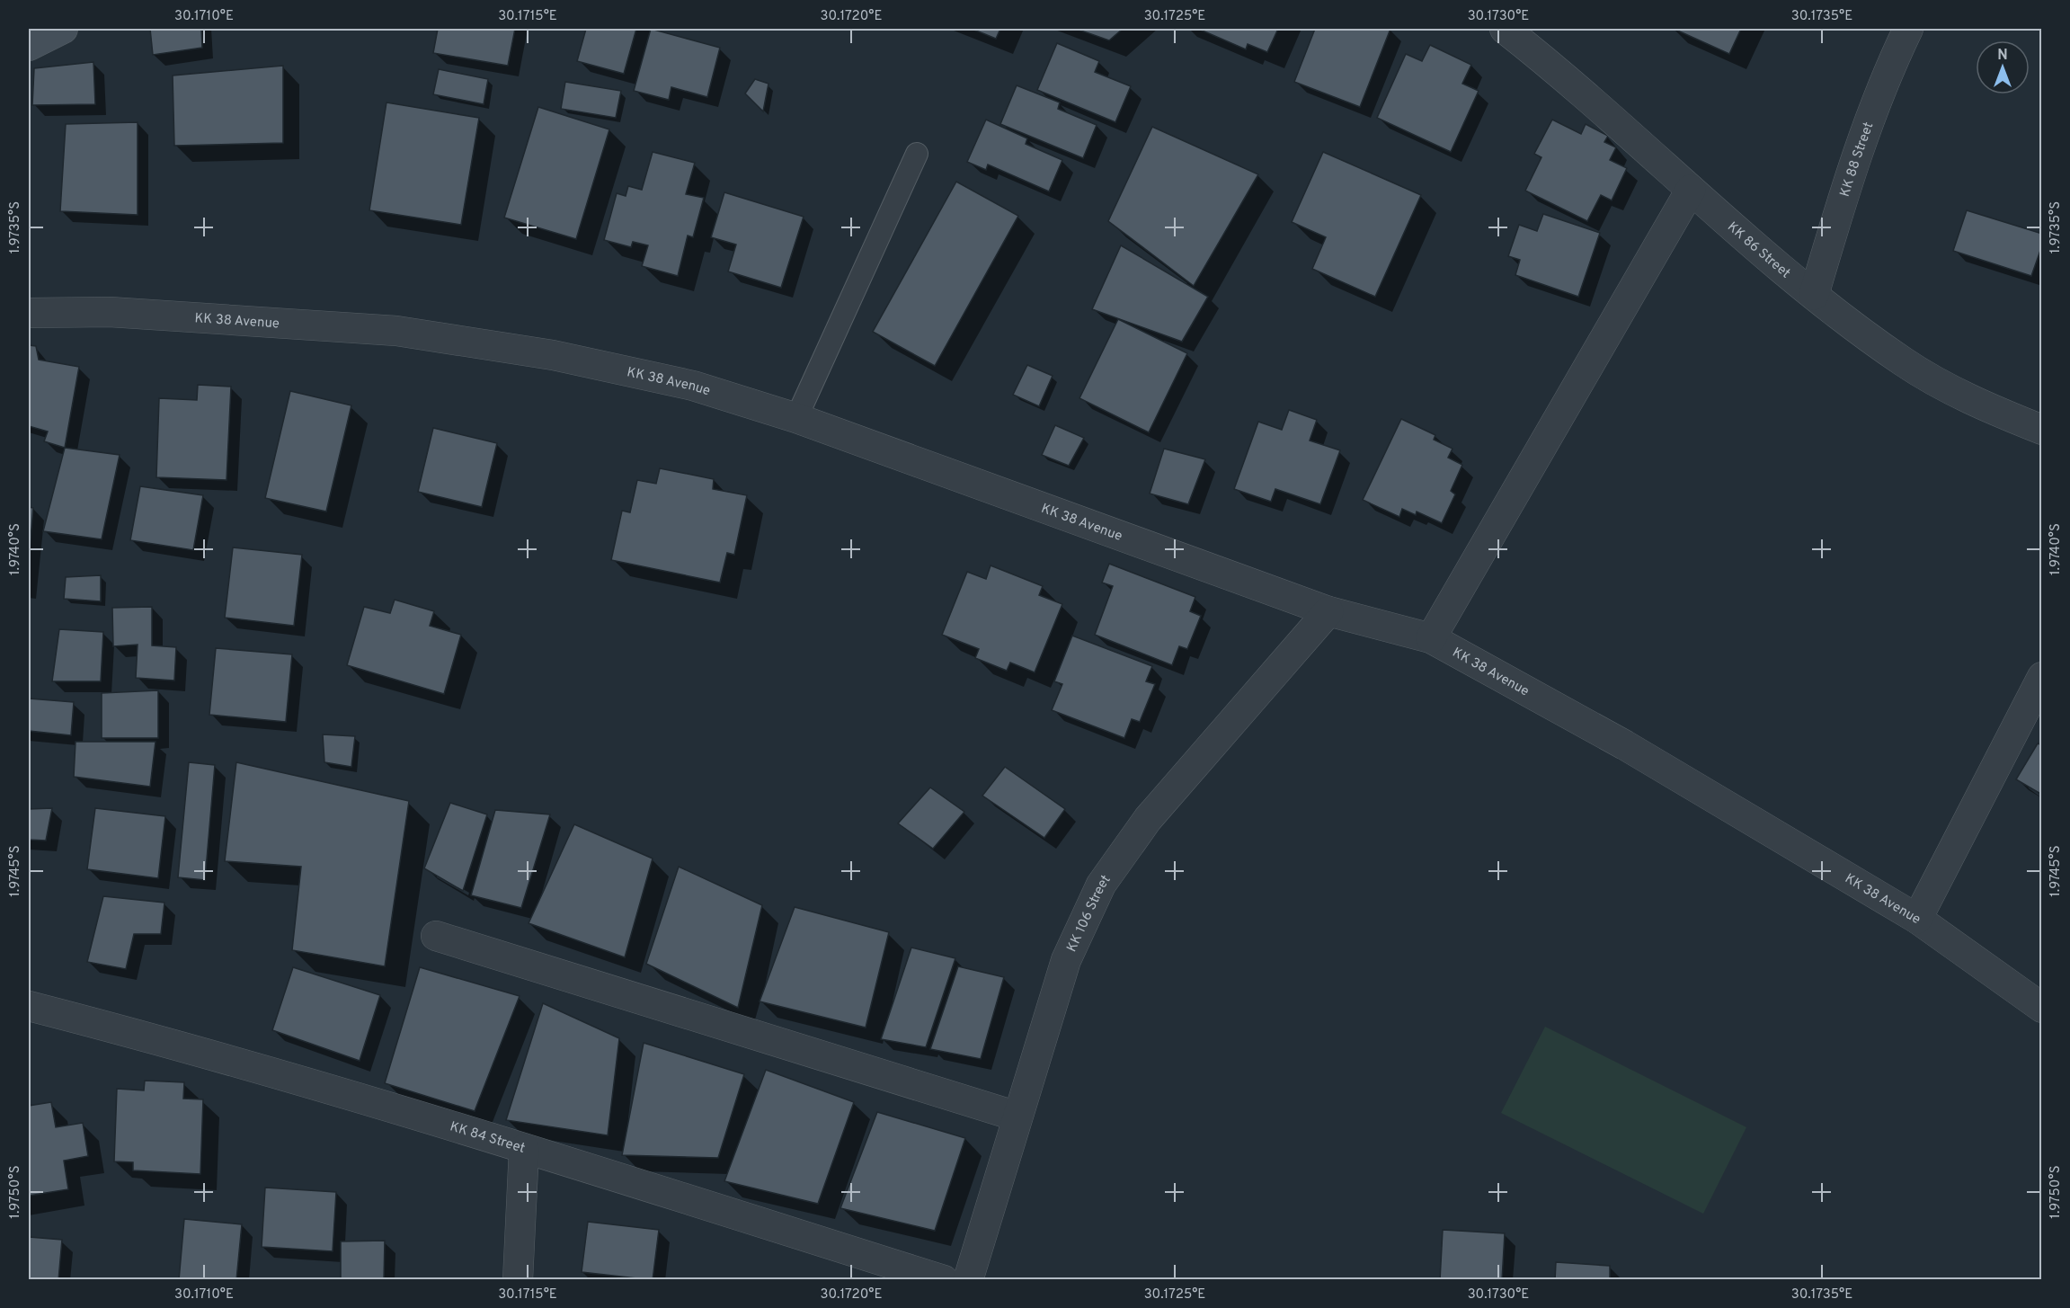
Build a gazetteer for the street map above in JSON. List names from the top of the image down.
{
  "streets": {
    "street": [
      "KK 88 Street",
      "KK 86 Street",
      "KK 38 Avenue",
      "KK 106 Street",
      "KK 84 Street"
    ]
  },
  "crossings": [
    ["KK 88 Street", "KK 86 Street"],
    ["KK 38 Avenue", "KK 106 Street"]
  ],
  "north": "top",
  "coordinates": [
    "30.1710°E",
    "30.1715°E",
    "30.1720°E",
    "30.1725°E",
    "30.1730°E",
    "30.1735°E",
    "1.9735°S",
    "1.9740°S",
    "1.9745°S",
    "1.9750°S"
  ]
}
